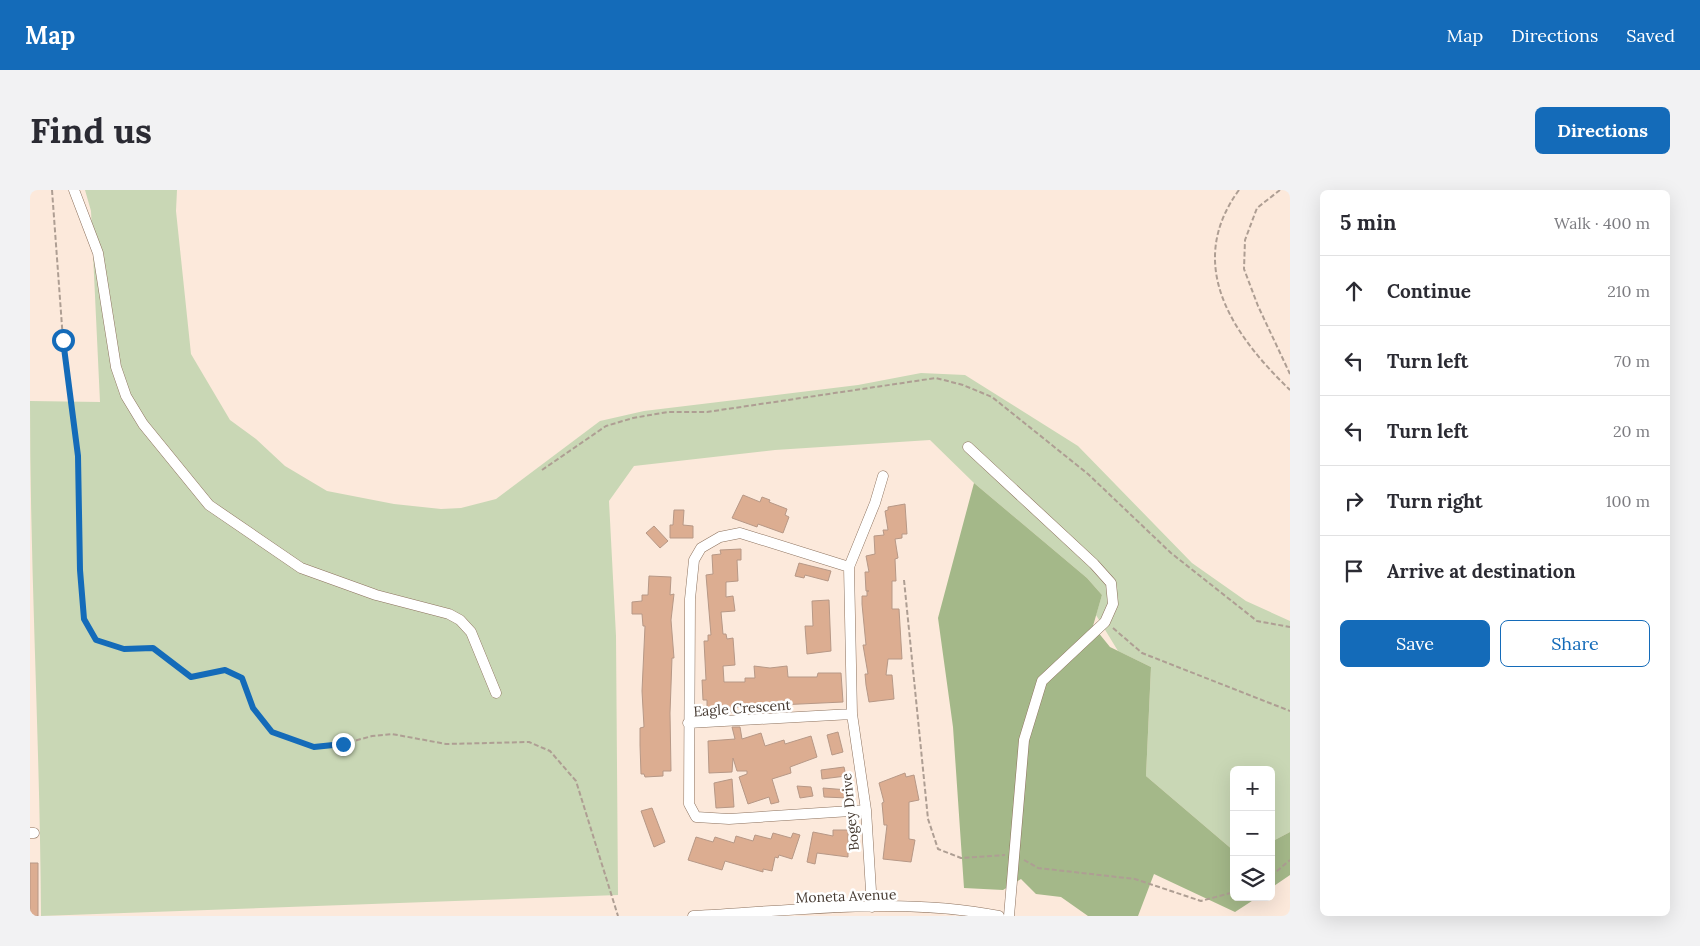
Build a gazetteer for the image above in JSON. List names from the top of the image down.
{
  "streets": {
    "street": ["Eagle Crescent", "Bogey Drive", "Moneta Avenue"]
  },
  "crossings": [
    ["Eagle Crescent", "Bogey Drive"],
    ["Bogey Drive", "Moneta Avenue"]
  ],
  "page": {
    "header": "Map",
    "nav": ["Map", "Directions", "Saved"],
    "buttons": [
      "Directions",
      ["Save", "Share"]
    ],
    "title": "Find us",
    "heading": ["5 min", "Walk · 400 m"],
    "list": [
      ["Continue", "210 m"],
      ["Turn left", "70 m"],
      ["Turn left", "20 m"],
      ["Turn right", "100 m"],
      "Arrive at destination"
    ],
    "map_buttons": ["+", "−"]
  }
}
